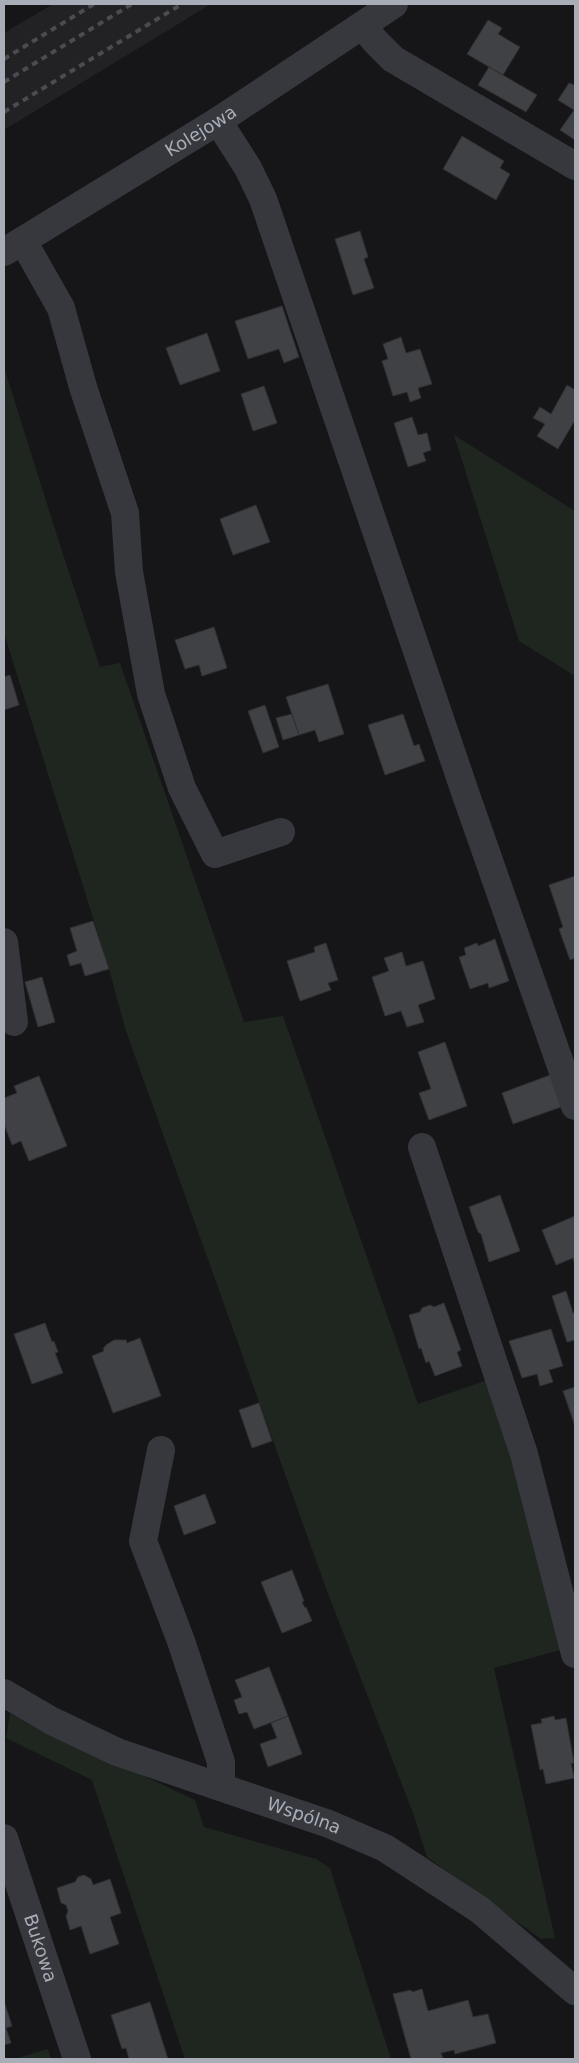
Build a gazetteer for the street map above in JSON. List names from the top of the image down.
{
  "streets": {
    "street": ["Kolejowa", "Wspólna", "Bukowa"]
  }
}
